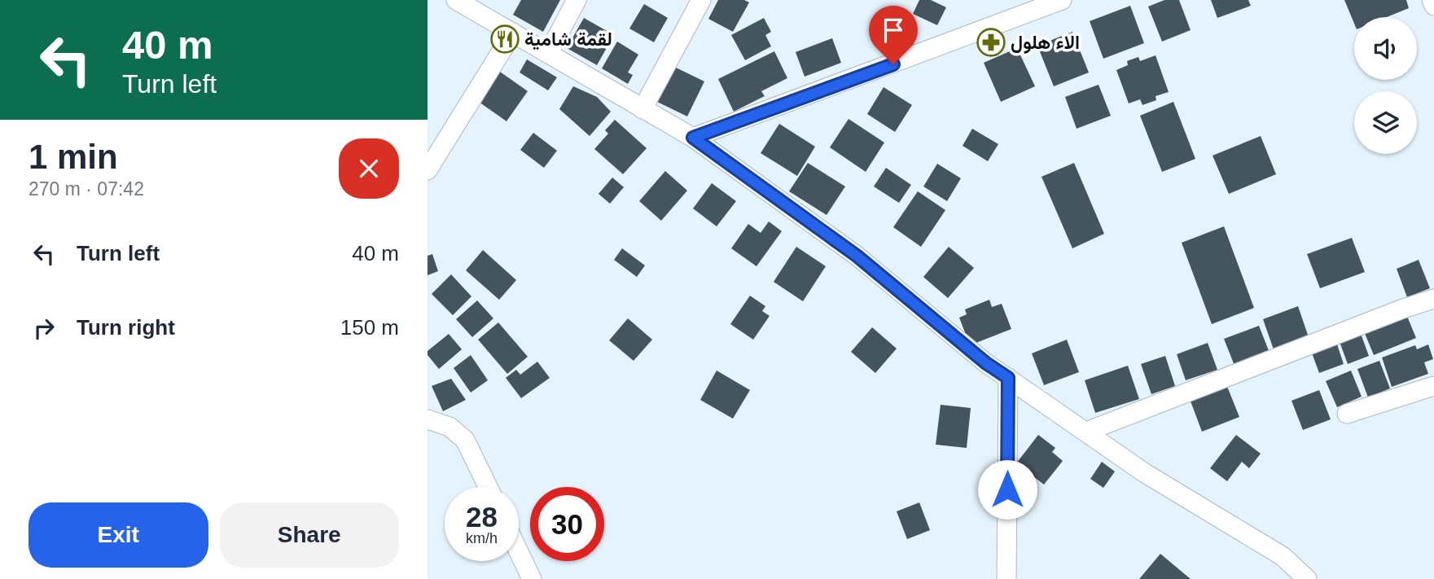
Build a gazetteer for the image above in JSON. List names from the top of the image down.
{
  "places": {
    "restaurant": ["لقمة شامية"],
    "pharmacy": ["الاء هلول"]
  },
  "page": {
    "turn": ["40 m", "Turn left"],
    "heading": ["1 min", "270 m · 07:42"],
    "list": [
      {
        "name": "Turn left",
        "value": "40 m"
      },
      {
        "name": "Turn right",
        "value": "150 m"
      }
    ],
    "speed": "28 km/h",
    "limit": "30",
    "buttons": ["Exit", "Share"]
  }
}
